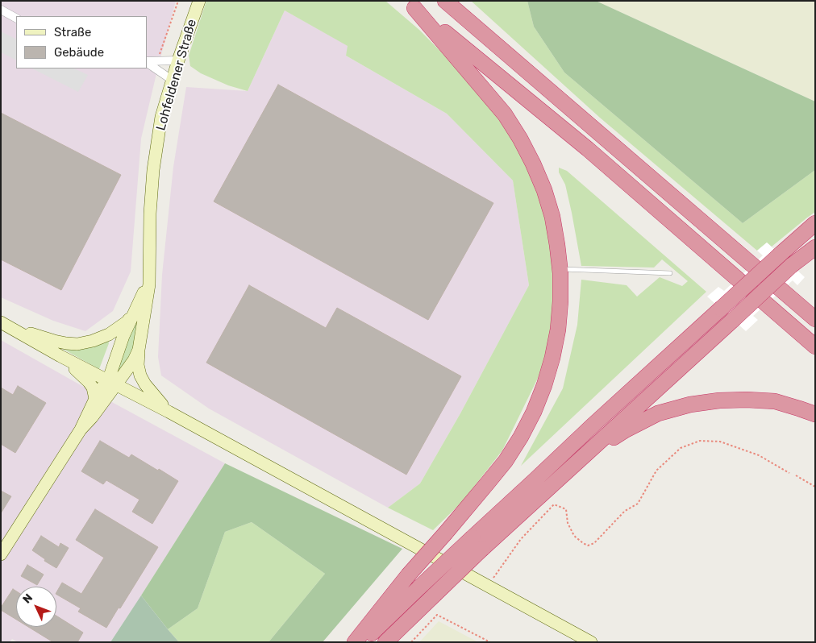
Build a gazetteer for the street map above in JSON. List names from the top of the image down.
{
  "streets": {
    "main road": ["Lohfeldener Straße"]
  },
  "legend": ["Straße", "Gebäude"],
  "north": "top left"
}
